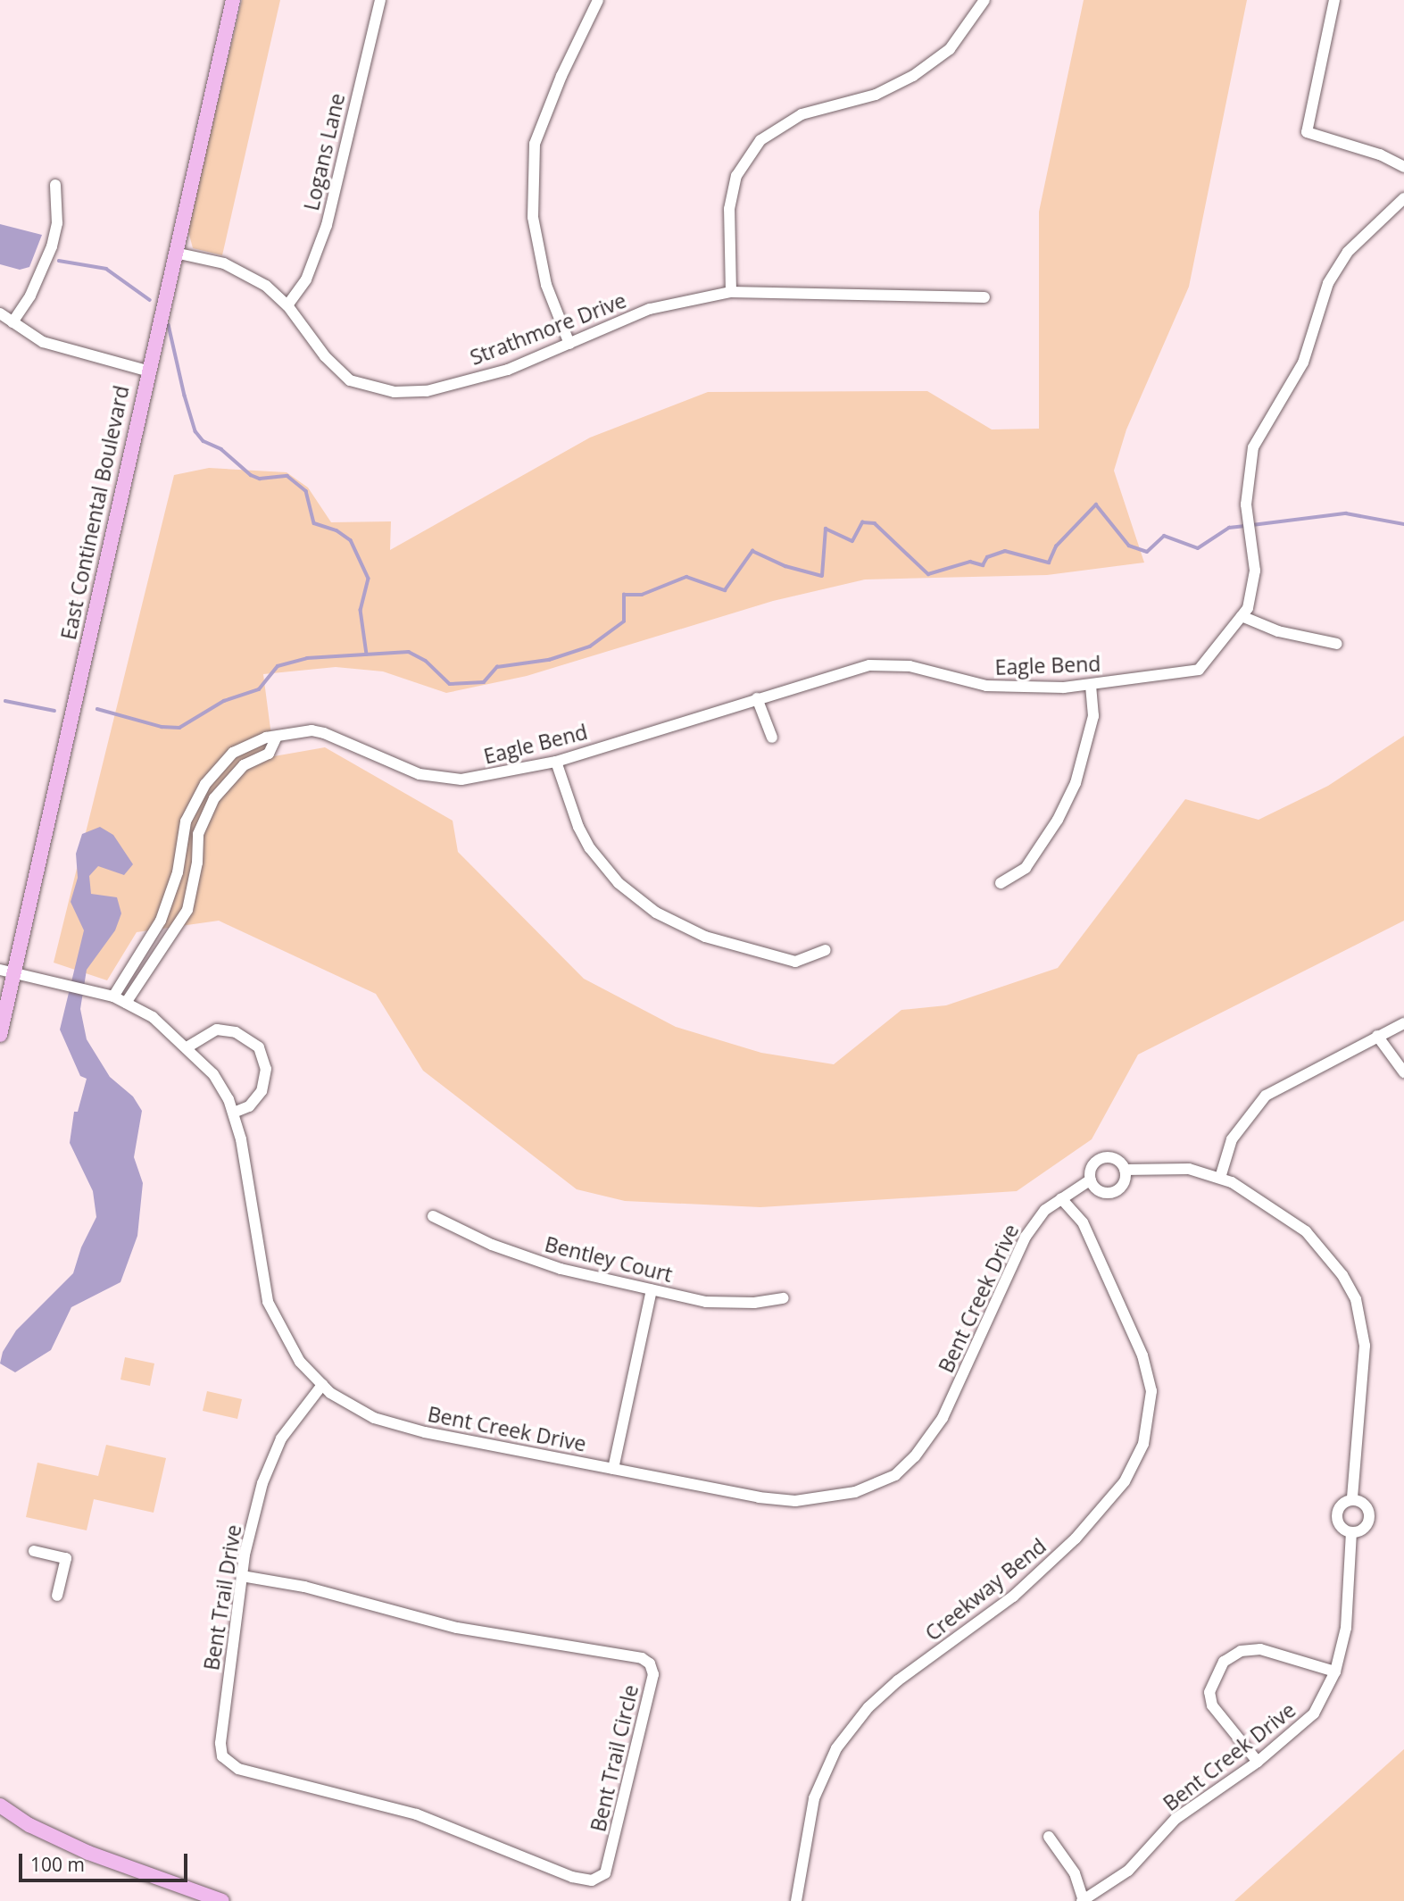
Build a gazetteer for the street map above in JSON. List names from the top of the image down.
{
  "streets": {
    "main road": ["East Continental Boulevard"],
    "street": [
      "Logans Lane",
      "Strathmore Drive",
      "Eagle Bend",
      "Bentley Court",
      "Bent Creek Drive",
      "Creekway Bend",
      "Bent Trail Drive",
      "Bent Trail Circle"
    ]
  },
  "crossings": [
    ["Logans Lane", "Strathmore Drive"],
    ["Strathmore Drive", "East Continental Boulevard"],
    ["East Continental Boulevard", "Bent Creek Drive"],
    ["Eagle Bend", "Bent Creek Drive"],
    ["Bent Creek Drive", "Creekway Bend"],
    ["Bent Creek Drive", "Bent Trail Drive"],
    ["Bent Trail Drive", "Bent Trail Circle"]
  ],
  "scale_bar": "100 m"
}
